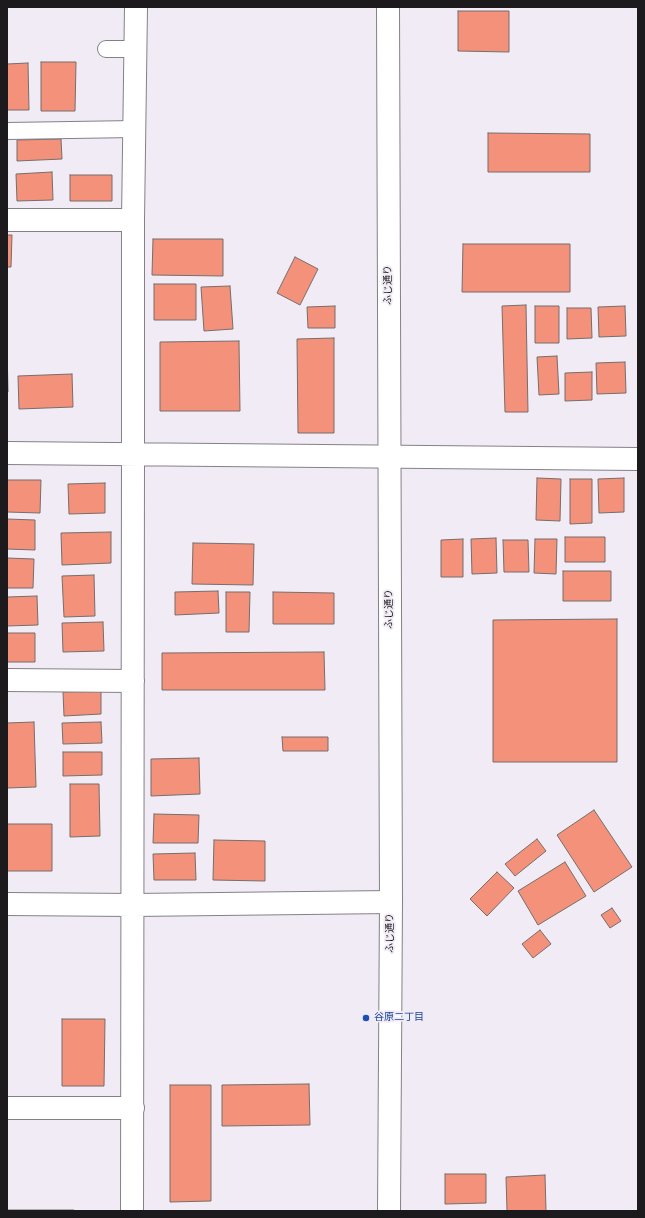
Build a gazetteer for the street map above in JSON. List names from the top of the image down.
{
  "streets": {
    "street": ["ふじ通り"]
  },
  "places": ["谷原二丁目"]
}
